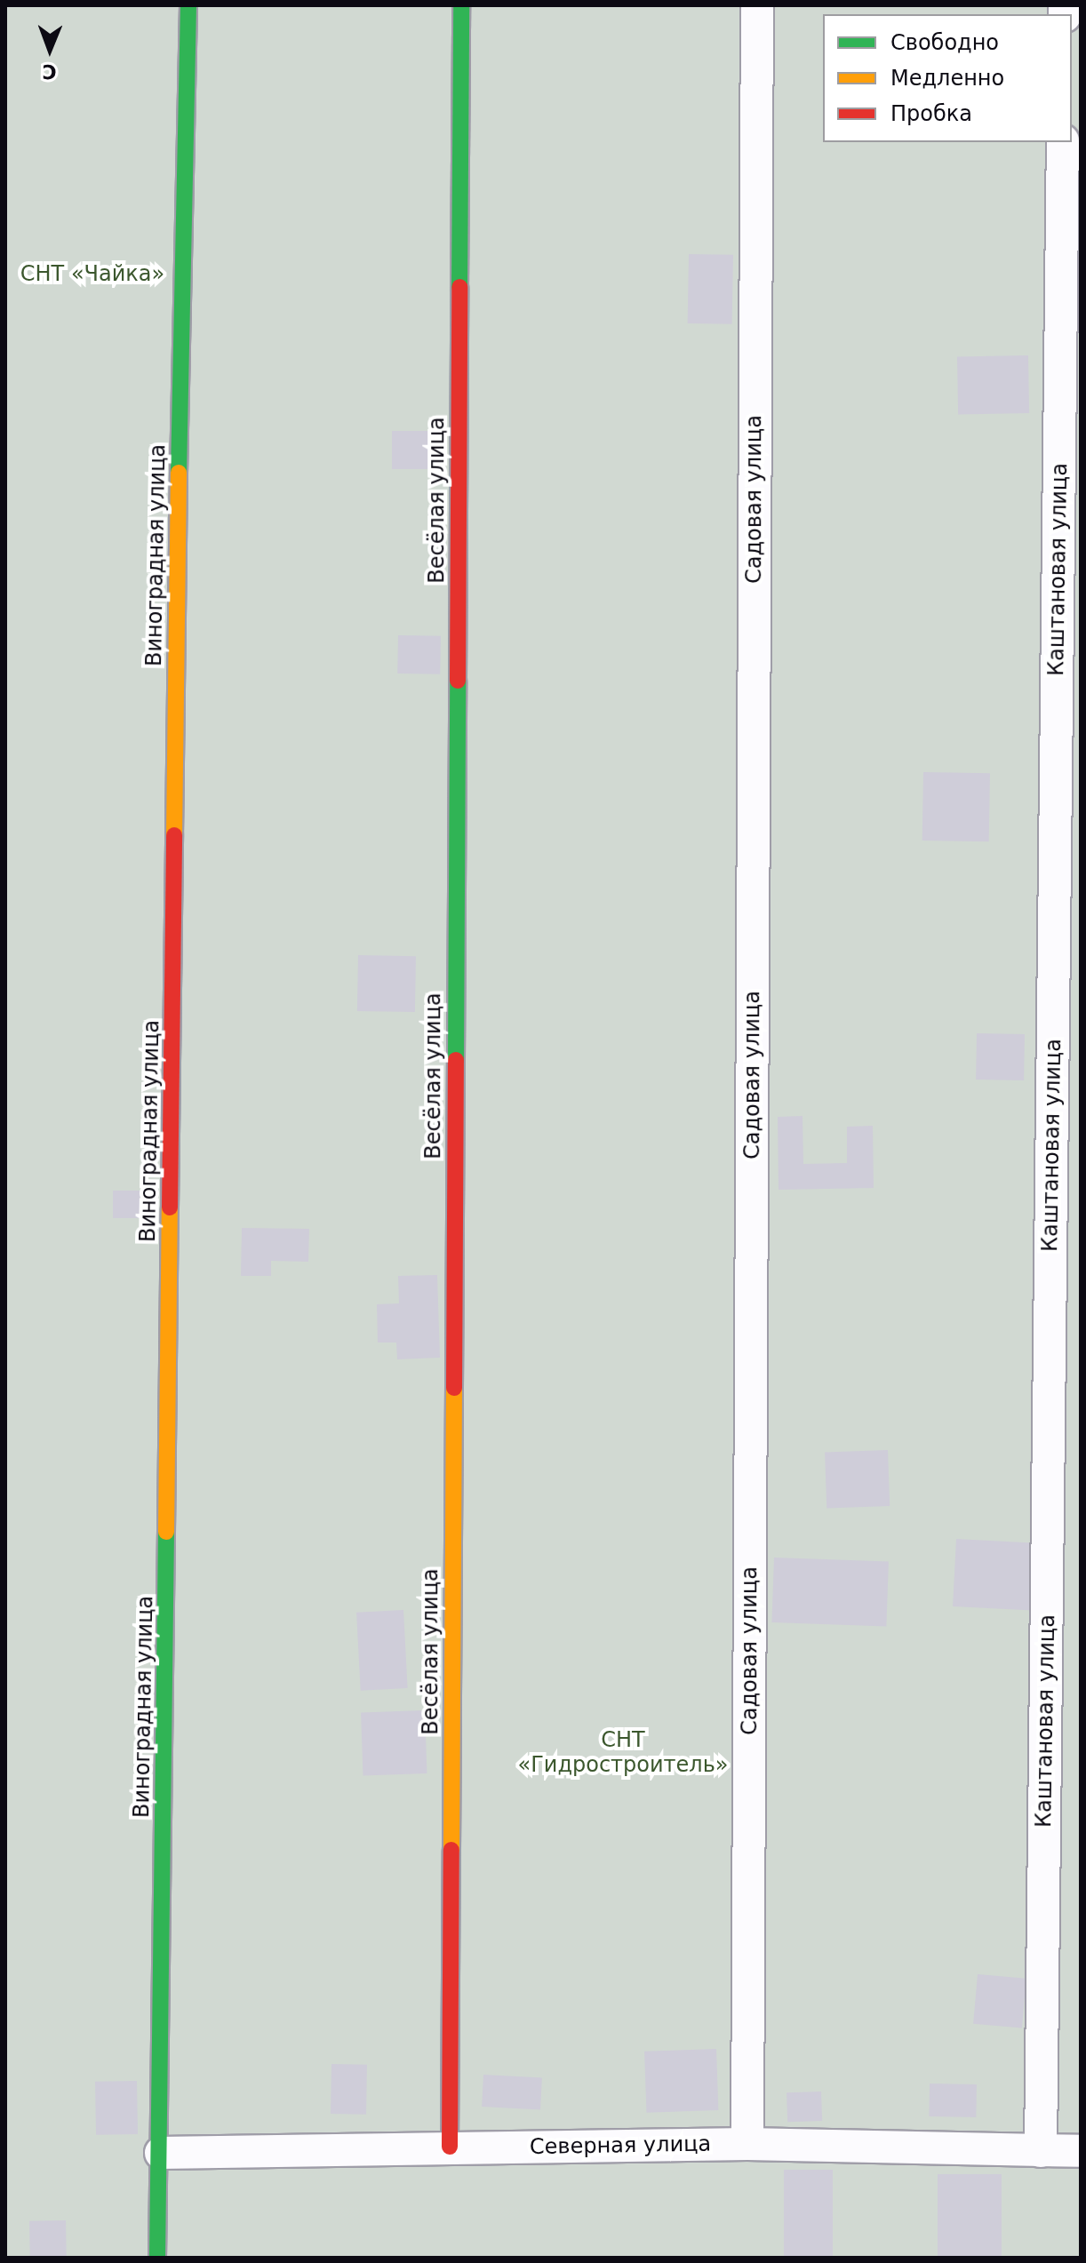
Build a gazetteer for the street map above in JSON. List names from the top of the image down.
{
  "streets": {
    "street": [
      "Садовая улица",
      "Весёлая улица",
      "Виноградная улица",
      "Каштановая улица",
      "Северная улица"
    ]
  },
  "crossings": [
    ["Садовая улица", "Северная улица"],
    ["Весёлая улица", "Северная улица"],
    ["Виноградная улица", "Северная улица"],
    ["Каштановая улица", "Северная улица"]
  ],
  "parks": ["СНТ «Чайка»", "СНТ «Гидростроитель»"],
  "legend": ["Свободно", "Медленно", "Пробка"],
  "north": "bottom"
}
